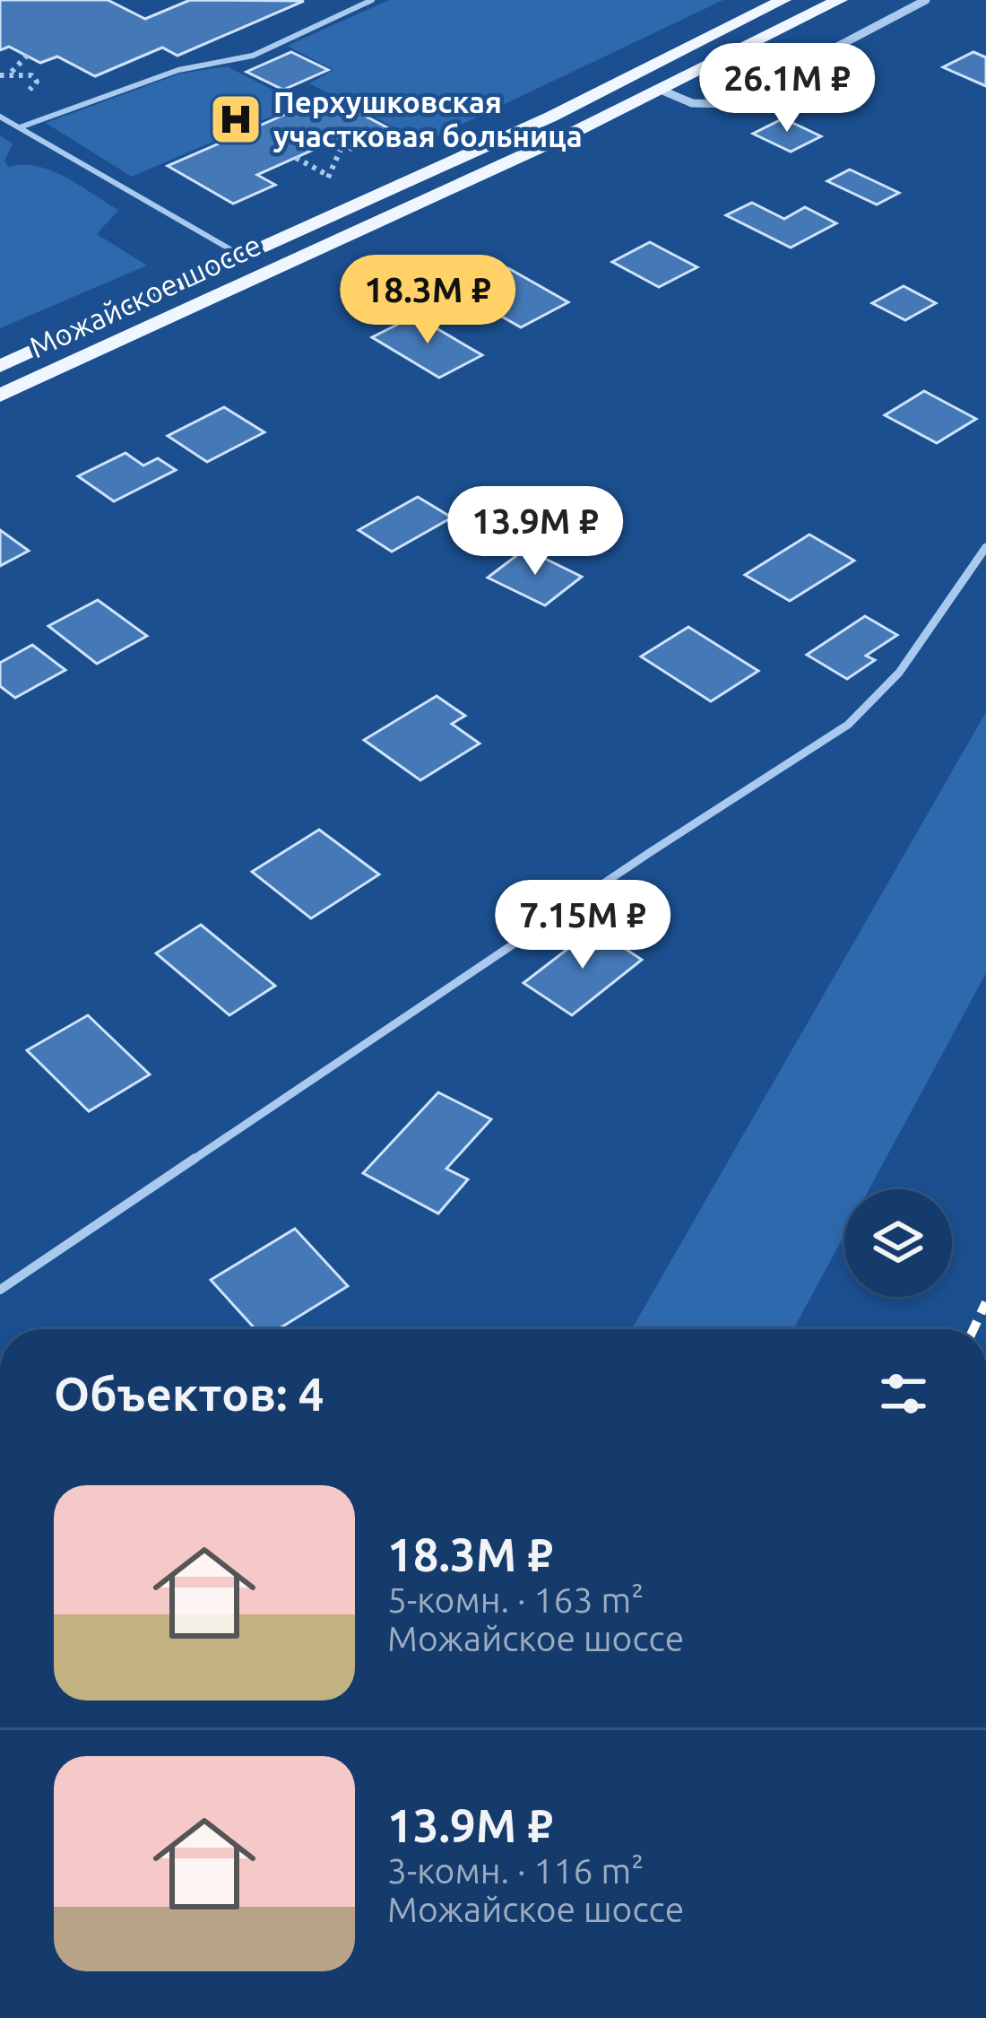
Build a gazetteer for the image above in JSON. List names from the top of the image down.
{
  "streets": {
    "main road": ["Можайское шоссе"]
  },
  "places": {
    "hospital": ["Перхушковская участковая больница"]
  },
  "page": {
    "price": [
      "26.1M ₽",
      "18.3M ₽",
      "13.9M ₽",
      "7.15M ₽"
    ],
    "heading": "Объектов: 4",
    "list": [
      {
        "name": "18.3M ₽",
        "note": "5-комн. · 163 m² · Можайское шоссе"
      },
      {
        "name": "13.9M ₽",
        "note": "3-комн. · 116 m² · Можайское шоссе"
      }
    ]
  }
}
